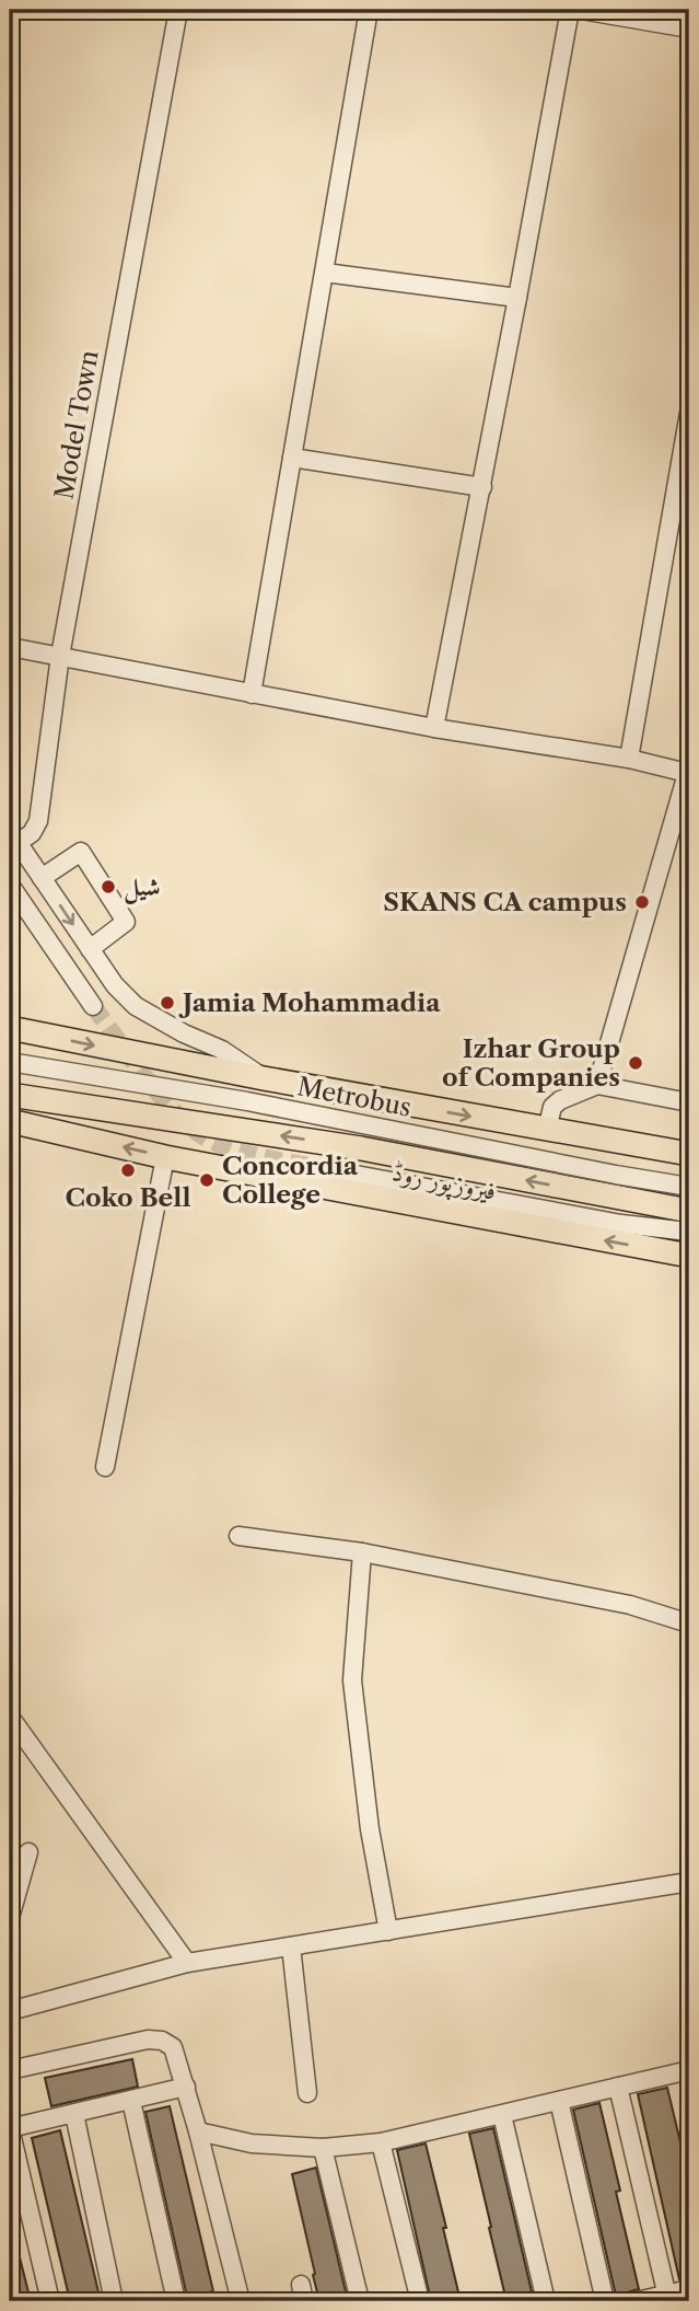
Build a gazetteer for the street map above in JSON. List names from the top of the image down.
{
  "streets": {
    "main road": ["فیروزپور روڈ"],
    "street": ["Model Town", "Metrobus"]
  },
  "places": [
    "شیل",
    "SKANS CA campus",
    "Jamia Mohammadia",
    "Izhar Group of Companies",
    "Coko Bell",
    "Concordia College"
  ]
}
